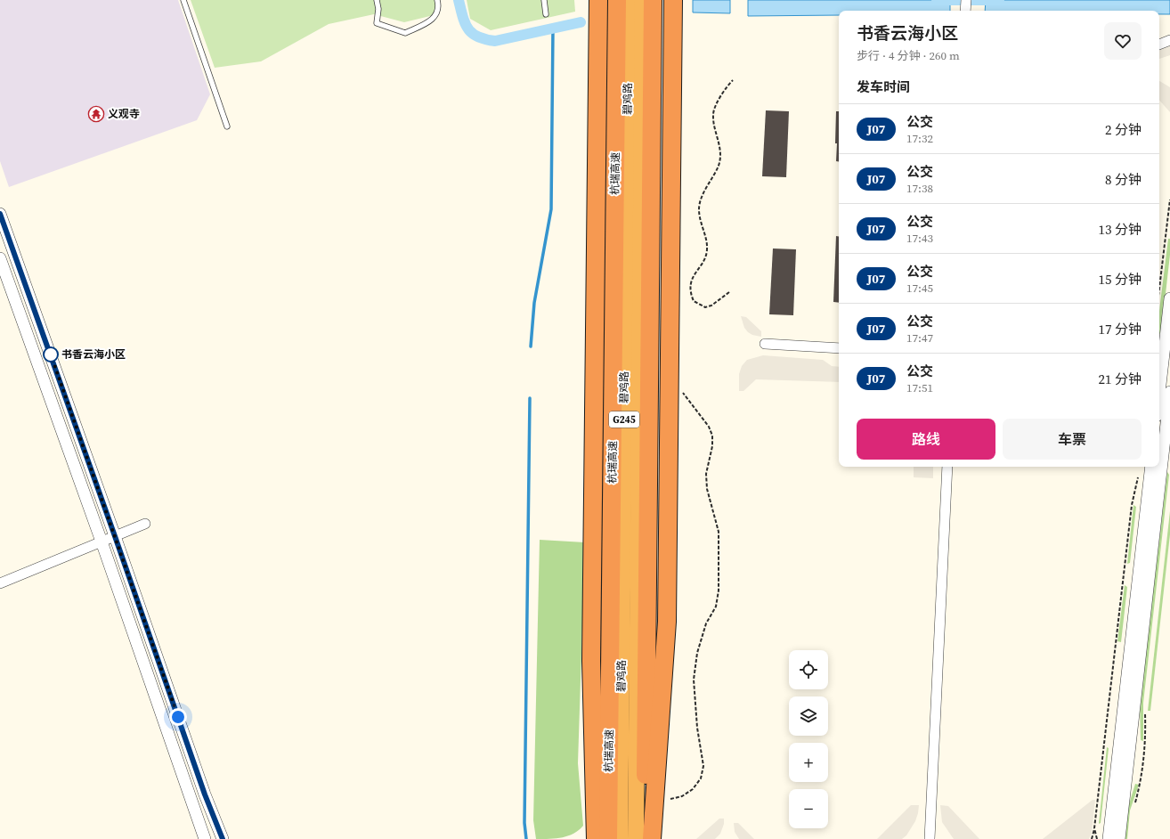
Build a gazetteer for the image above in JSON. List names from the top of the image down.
{
  "streets": {
    "highway": ["碧鸡路", "杭瑞高速", "G245"]
  },
  "places": {
    "temple": ["义观寺"],
    "other": ["书香云海小区"]
  },
  "lines": ["bus line J07"],
  "page": {
    "heading": [
      ["书香云海小区", "步行 · 4 分钟 · 260 m"],
      "发车时间"
    ],
    "list": [
      {
        "mark": "J07",
        "name": "公交",
        "note": "17:32",
        "value": "2 分钟"
      },
      {
        "mark": "J07",
        "name": "公交",
        "note": "17:38",
        "value": "8 分钟"
      },
      {
        "mark": "J07",
        "name": "公交",
        "note": "17:43",
        "value": "13 分钟"
      },
      {
        "mark": "J07",
        "name": "公交",
        "note": "17:45",
        "value": "15 分钟"
      },
      {
        "mark": "J07",
        "name": "公交",
        "note": "17:47",
        "value": "17 分钟"
      },
      {
        "mark": "J07",
        "name": "公交",
        "note": "17:51",
        "value": "21 分钟"
      }
    ],
    "buttons": ["路线", "车票"],
    "map_buttons": ["+", "−"]
  }
}
